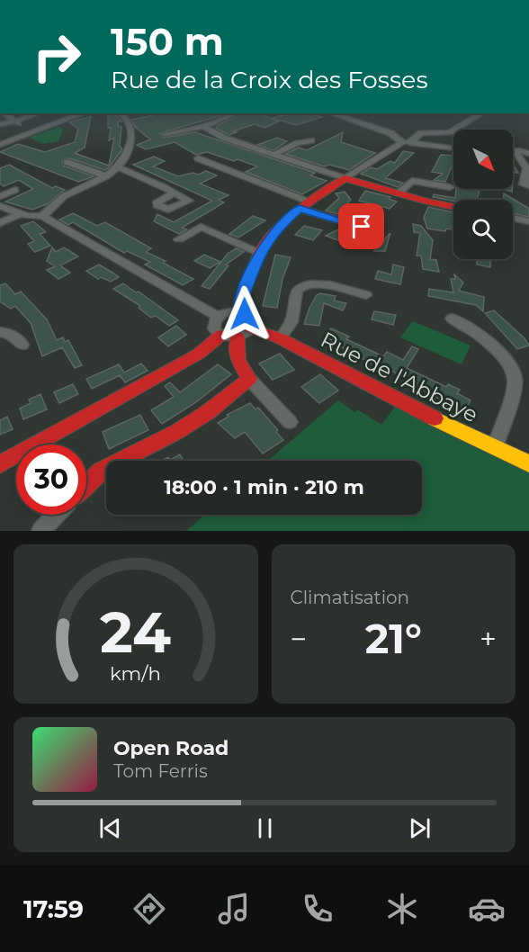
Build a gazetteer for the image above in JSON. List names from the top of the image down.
{
  "streets": {
    "street": ["Rue de l'Abbaye"]
  },
  "north": "bottom right",
  "page": {
    "turn": ["150 m", "Rue de la Croix des Fosses"],
    "limit": "30",
    "trip": "18:00 · 1 min · 210 m",
    "tile": "Climatisation",
    "heat": ["−", "21°", "+"],
    "song": ["Open Road", "Tom Ferris"],
    "tabs": "17:59",
    "gauge": ["24", "km/h"]
  }
}
